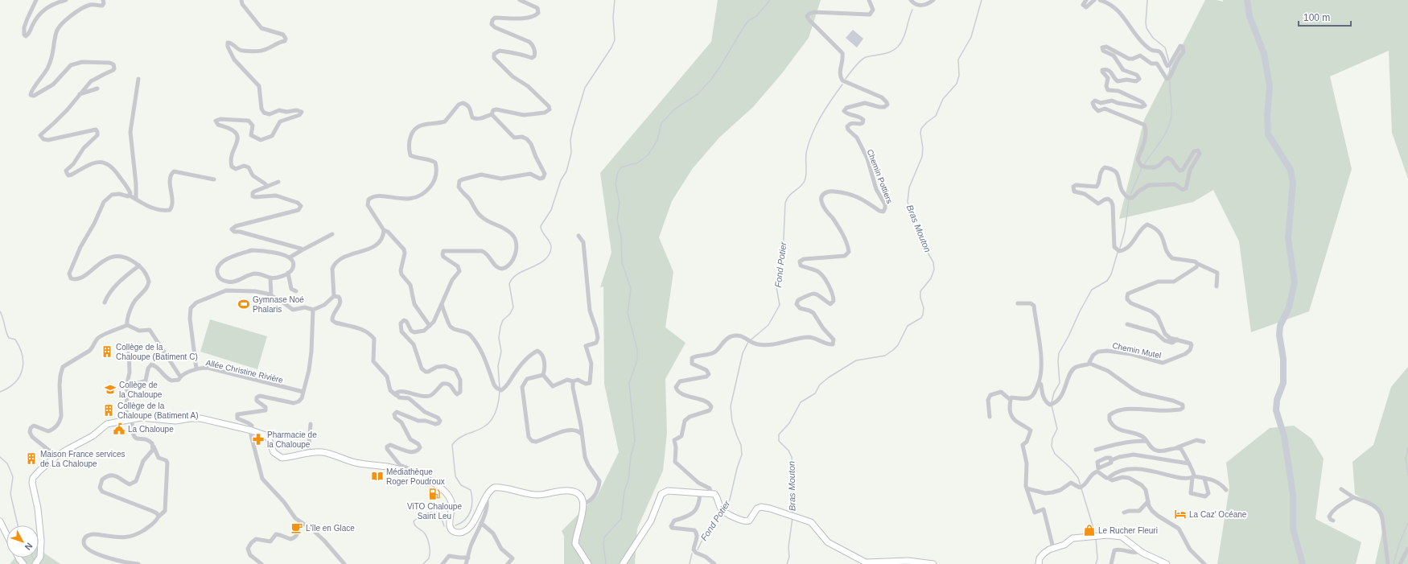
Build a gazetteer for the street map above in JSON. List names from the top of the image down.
{
  "streets": {
    "street": ["Chemin Pottiers", "Chemin Mutel", "Allée Christine Rivière"]
  },
  "water": ["Bras Mouton", "Fond Potier"],
  "places": {
    "sports": ["Gymnase Noé Phalaris"],
    "building": ["Collège de la Chaloupe (Batiment C)", "Collège de la Chaloupe (Batiment A)", "Maison France services de La Chaloupe"],
    "school or university": ["Collège de la Chaloupe"],
    "public building": ["La Chaloupe"],
    "pharmacy": ["Pharmacie de la Chaloupe"],
    "library": ["Médiathèque Roger Poudroux"],
    "fuel station": ["ViTO Chaloupe Saint Leu"],
    "hotel": ["La Caz' Océane"],
    "cafe": ["L'île en Glace"],
    "shop": ["Le Rucher Fleuri"]
  },
  "scale_bar": "100 m",
  "north": "bottom right"
}
